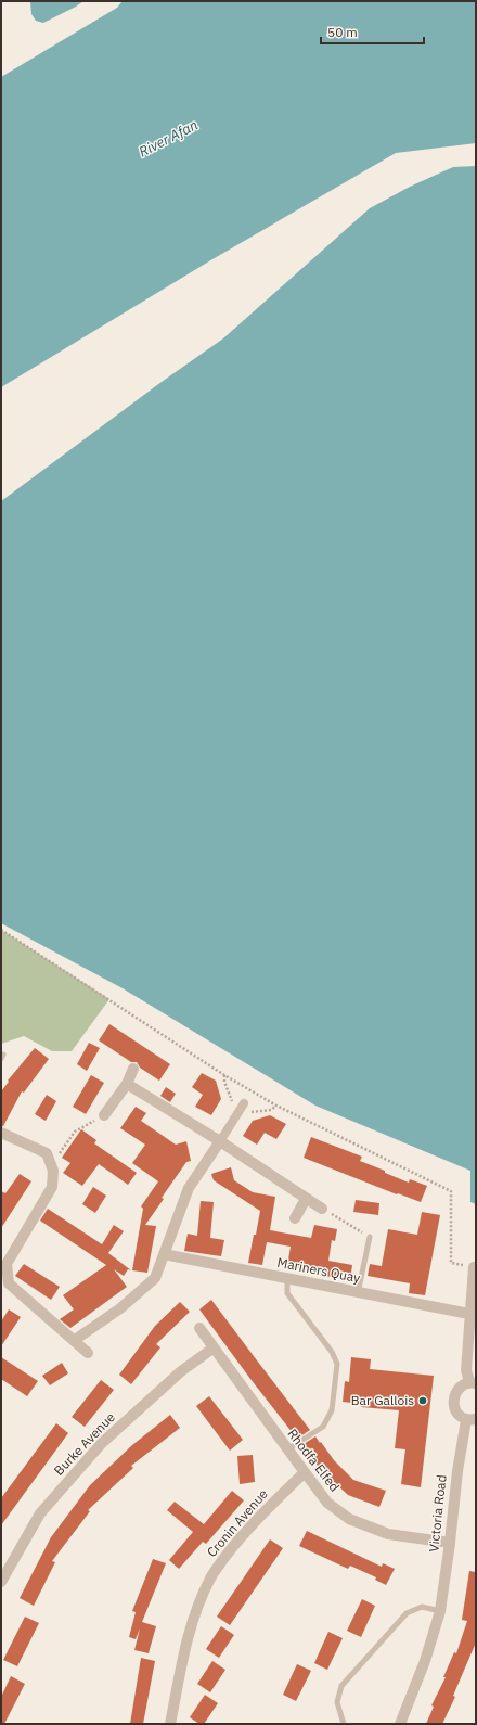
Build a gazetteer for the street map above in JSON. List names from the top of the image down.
{
  "streets": {
    "street": [
      "Mariners Quay",
      "Burke Avenue",
      "Rhodfa Elfed",
      "Victoria Road",
      "Cronin Avenue"
    ]
  },
  "crossings": [
    ["Mariners Quay", "Victoria Road"],
    ["Burke Avenue", "Rhodfa Elfed"],
    ["Rhodfa Elfed", "Victoria Road"],
    ["Rhodfa Elfed", "Cronin Avenue"]
  ],
  "water": ["River Afan"],
  "places": ["Bar Gallois"],
  "scale_bar": "50 m"
}
